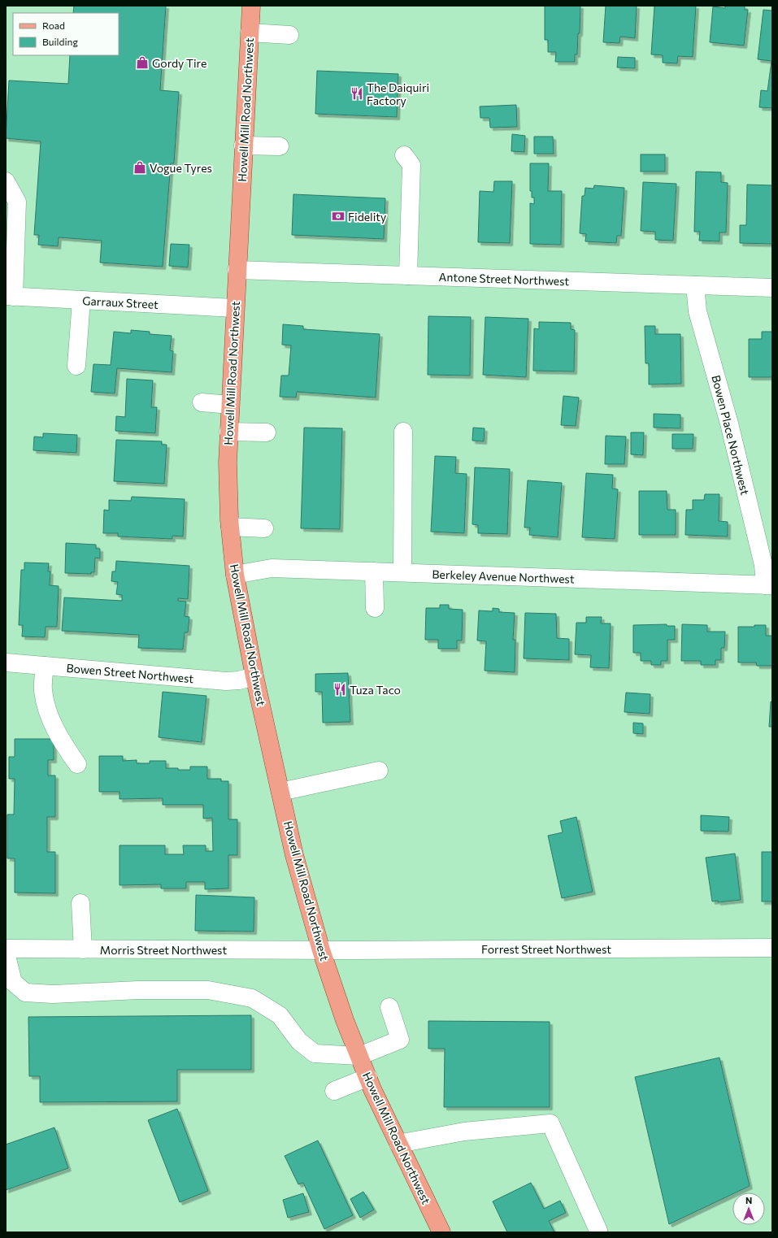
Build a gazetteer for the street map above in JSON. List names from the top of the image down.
{
  "streets": {
    "main road": ["Howell Mill Road Northwest"],
    "street": [
      "Antone Street Northwest",
      "Garraux Street",
      "Bowen Place Northwest",
      "Berkeley Avenue Northwest",
      "Bowen Street Northwest",
      "Forrest Street Northwest",
      "Morris Street Northwest"
    ]
  },
  "crossings": [
    ["Howell Mill Road Northwest", "Antone Street Northwest"],
    ["Howell Mill Road Northwest", "Garraux Street"],
    ["Howell Mill Road Northwest", "Berkeley Avenue Northwest"],
    ["Howell Mill Road Northwest", "Bowen Street Northwest"],
    ["Howell Mill Road Northwest", "Forrest Street Northwest"],
    ["Howell Mill Road Northwest", "Morris Street Northwest"],
    ["Antone Street Northwest", "Bowen Place Northwest"],
    ["Bowen Place Northwest", "Berkeley Avenue Northwest"],
    ["Forrest Street Northwest", "Morris Street Northwest"]
  ],
  "places": {
    "shop": ["Gordy Tire", "Vogue Tyres"],
    "restaurant": ["The Daiquiri Factory", "Tuza Taco"],
    "bank": ["Fidelity"]
  },
  "legend": ["Road", "Building"],
  "north": "top"
}
